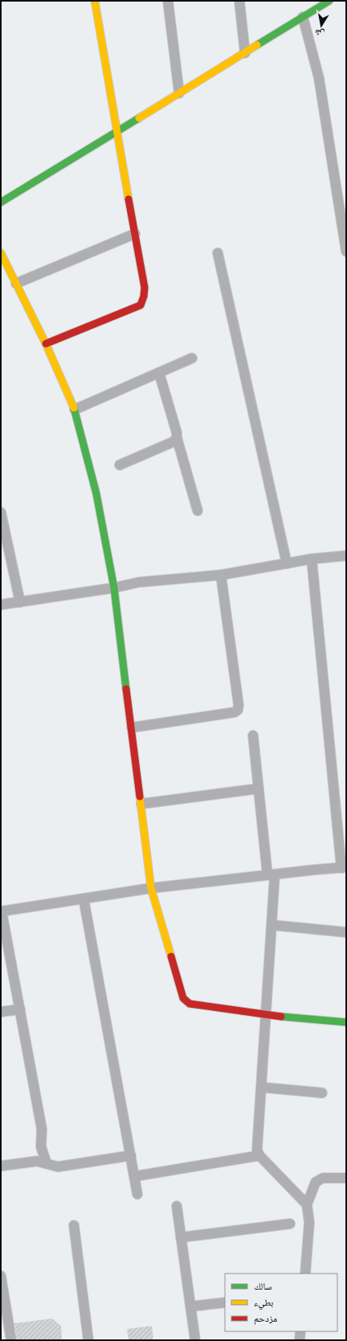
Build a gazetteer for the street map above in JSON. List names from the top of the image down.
{
  "legend": ["سالك", "بطيء", "مزدحم"],
  "north": "bottom"
}
